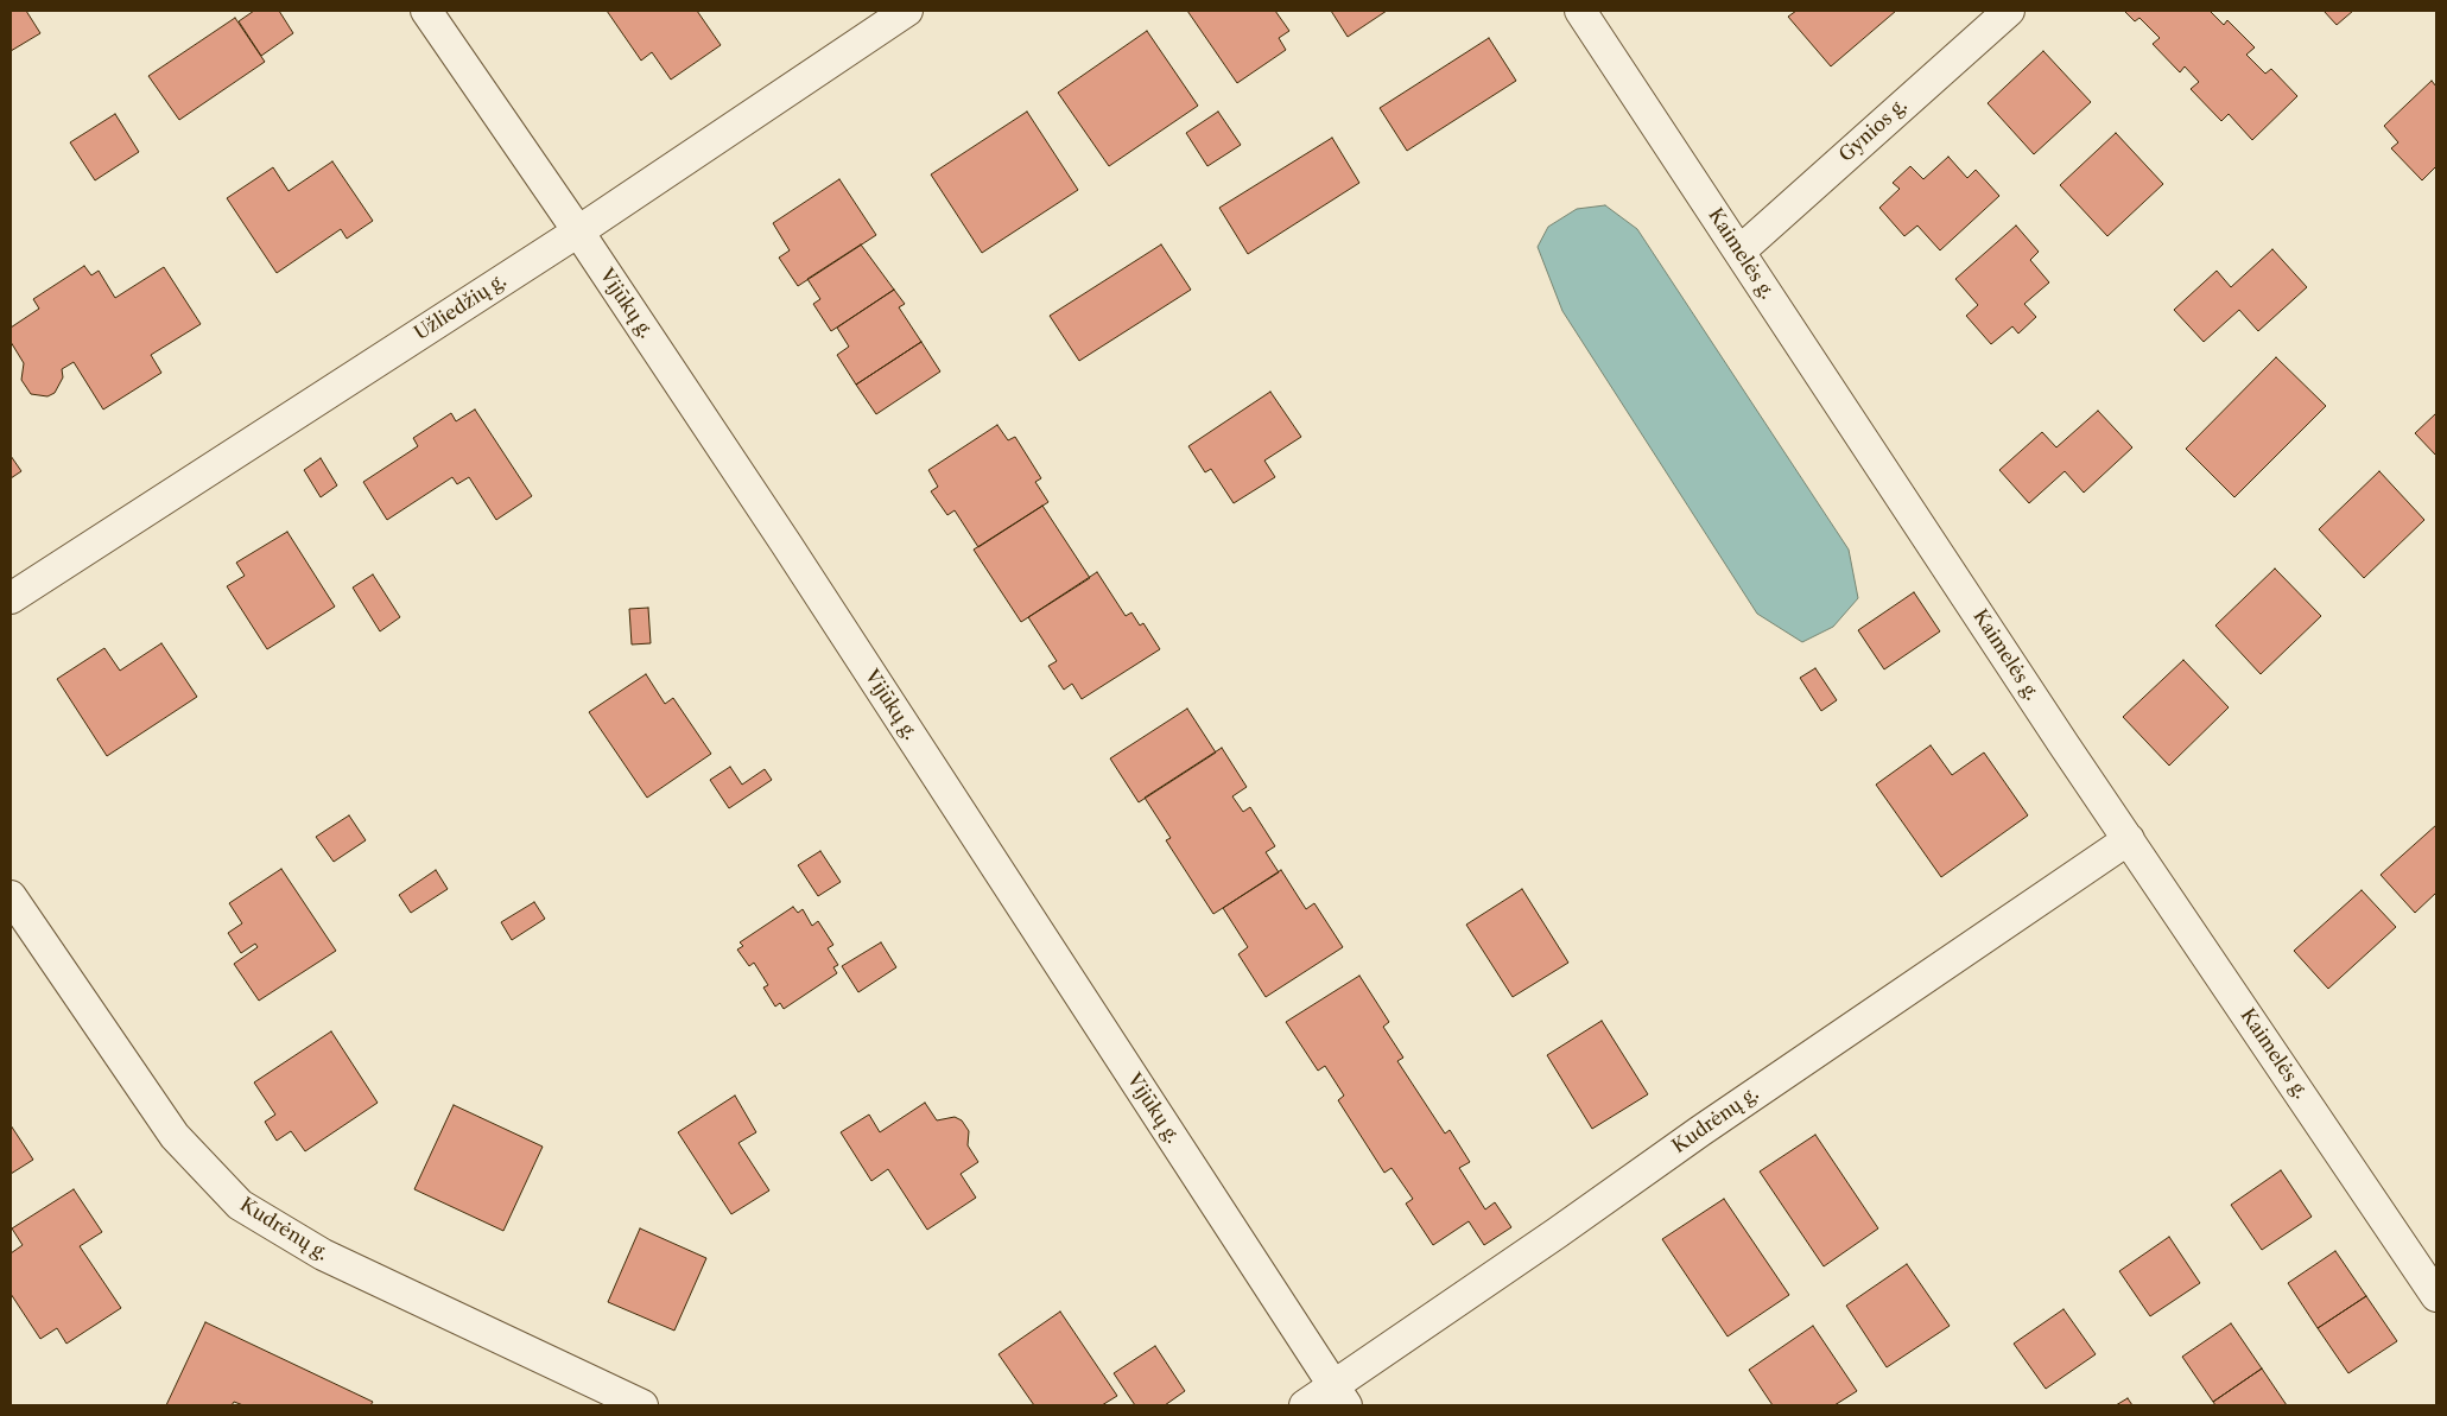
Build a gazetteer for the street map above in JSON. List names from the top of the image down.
{
  "streets": {
    "street": [
      "Gynios g.",
      "Kaimelės g.",
      "Vijūkų g.",
      "Užliedžių g.",
      "Kudrėnų g."
    ]
  },
  "crossings": [
    ["Gynios g.", "Kaimelės g."],
    ["Kaimelės g.", "Kudrėnų g."],
    ["Vijūkų g.", "Užliedžių g."],
    ["Vijūkų g.", "Kudrėnų g."]
  ]
}
